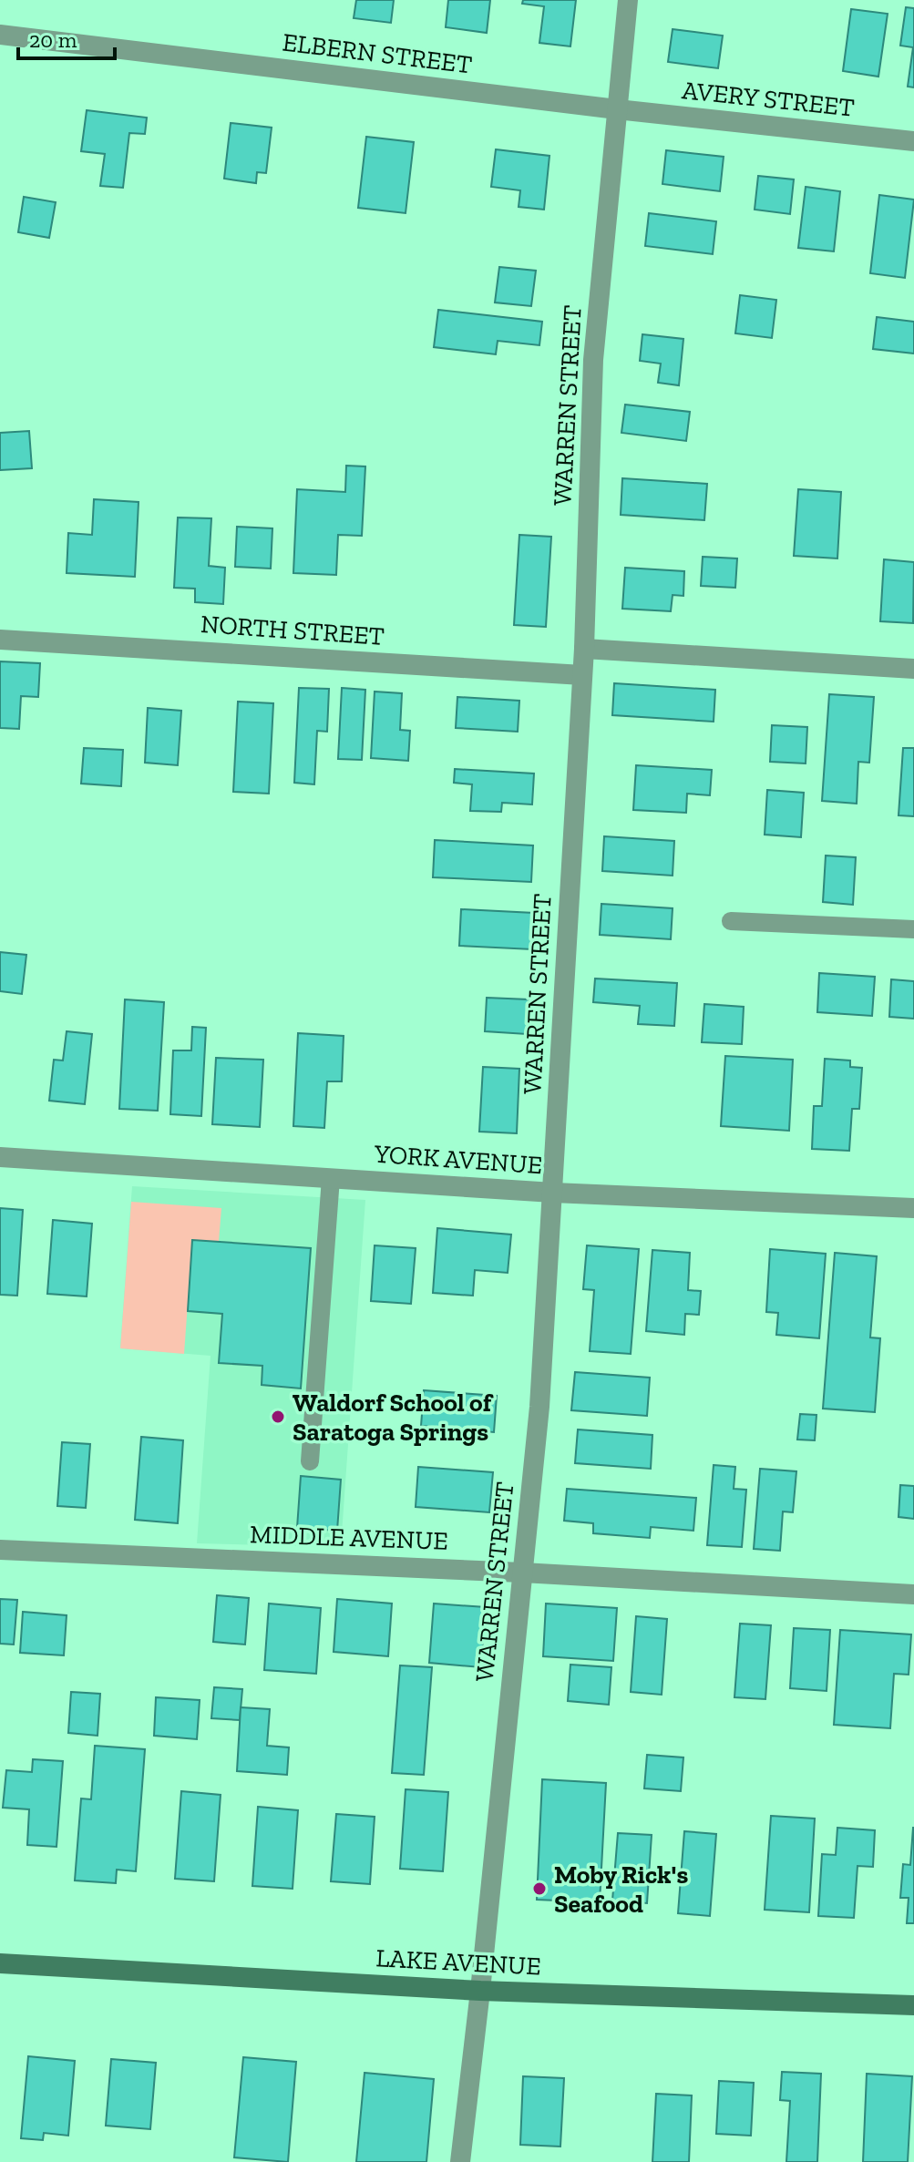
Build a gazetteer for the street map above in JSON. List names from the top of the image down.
{
  "streets": {
    "main road": ["LAKE AVENUE"],
    "street": [
      "ELBERN STREET",
      "AVERY STREET",
      "WARREN STREET",
      "NORTH STREET",
      "YORK AVENUE",
      "MIDDLE AVENUE"
    ]
  },
  "crossings": [
    ["ELBERN STREET", "AVERY STREET"],
    ["ELBERN STREET", "WARREN STREET"],
    ["AVERY STREET", "WARREN STREET"],
    ["WARREN STREET", "NORTH STREET"],
    ["WARREN STREET", "YORK AVENUE"],
    ["WARREN STREET", "MIDDLE AVENUE"],
    ["WARREN STREET", "LAKE AVENUE"]
  ],
  "places": ["Waldorf School of Saratoga Springs", "Moby Rick's Seafood"],
  "scale_bar": "20 m"
}
